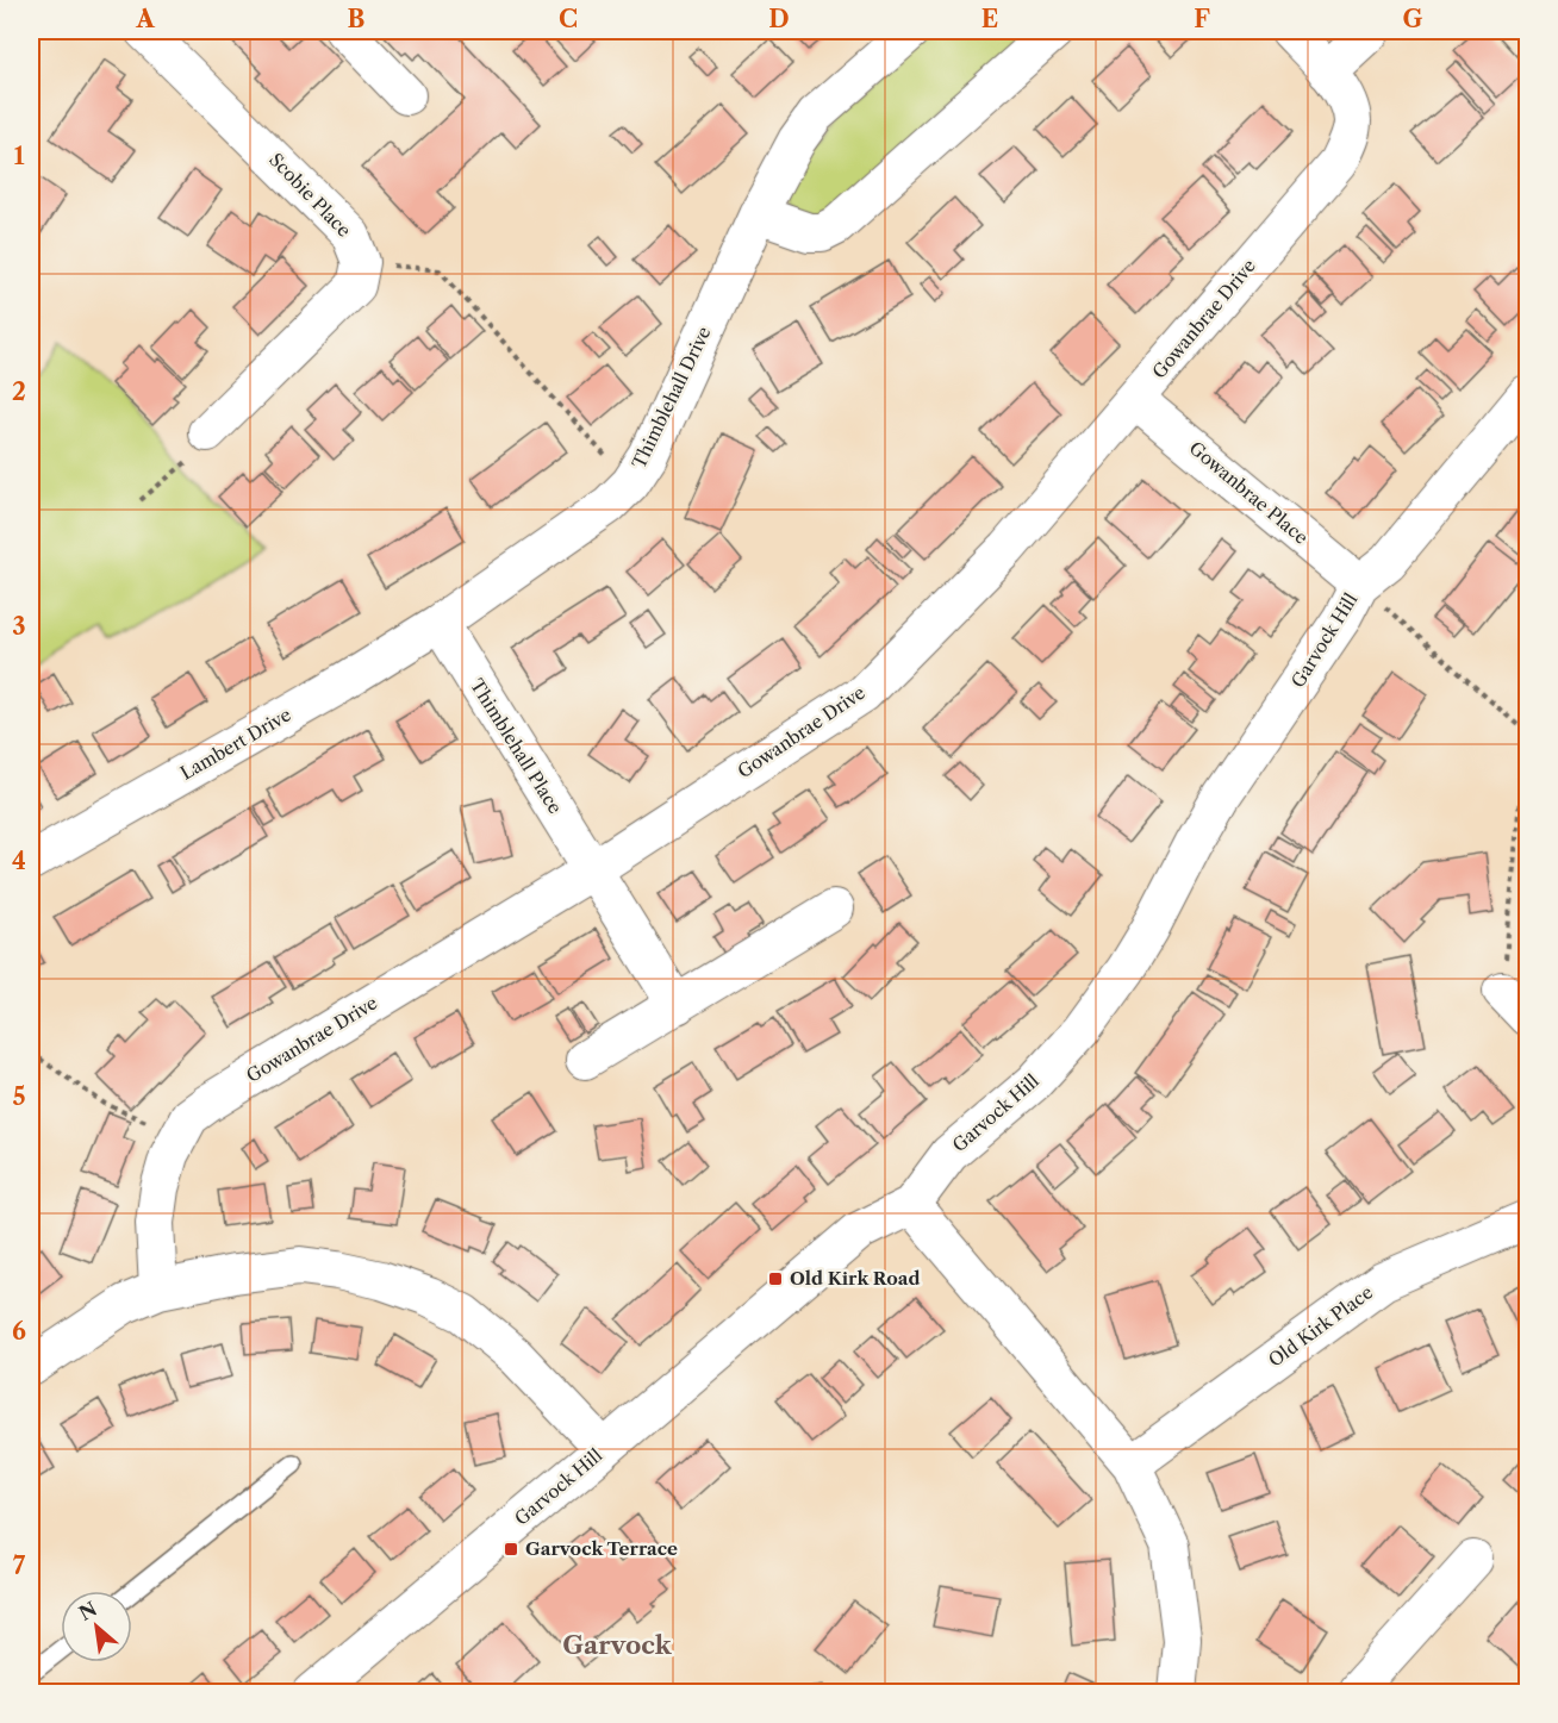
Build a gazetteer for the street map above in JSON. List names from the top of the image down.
{
  "streets": {
    "street": [
      "Scobie Place",
      "Gowanbrae Drive",
      "Thimblehall Drive",
      "Gowanbrae Place",
      "Garvock Hill",
      "Lambert Drive",
      "Thimblehall Place",
      "Old Kirk Place"
    ]
  },
  "crossings": [
    ["Gowanbrae Drive", "Gowanbrae Place"],
    ["Gowanbrae Drive", "Thimblehall Place"],
    ["Thimblehall Drive", "Lambert Drive"],
    ["Thimblehall Drive", "Thimblehall Place"],
    ["Gowanbrae Place", "Garvock Hill"],
    ["Lambert Drive", "Thimblehall Place"]
  ],
  "districts": ["Garvock"],
  "places": {
    "transit": ["Old Kirk Road", "Garvock Terrace"]
  },
  "north": "top left",
  "grid": {
    "columns": [
      "A",
      "B",
      "C",
      "D",
      "E",
      "F",
      "G"
    ],
    "rows": [
      "1",
      "2",
      "3",
      "4",
      "5",
      "6",
      "7"
    ]
  }
}
